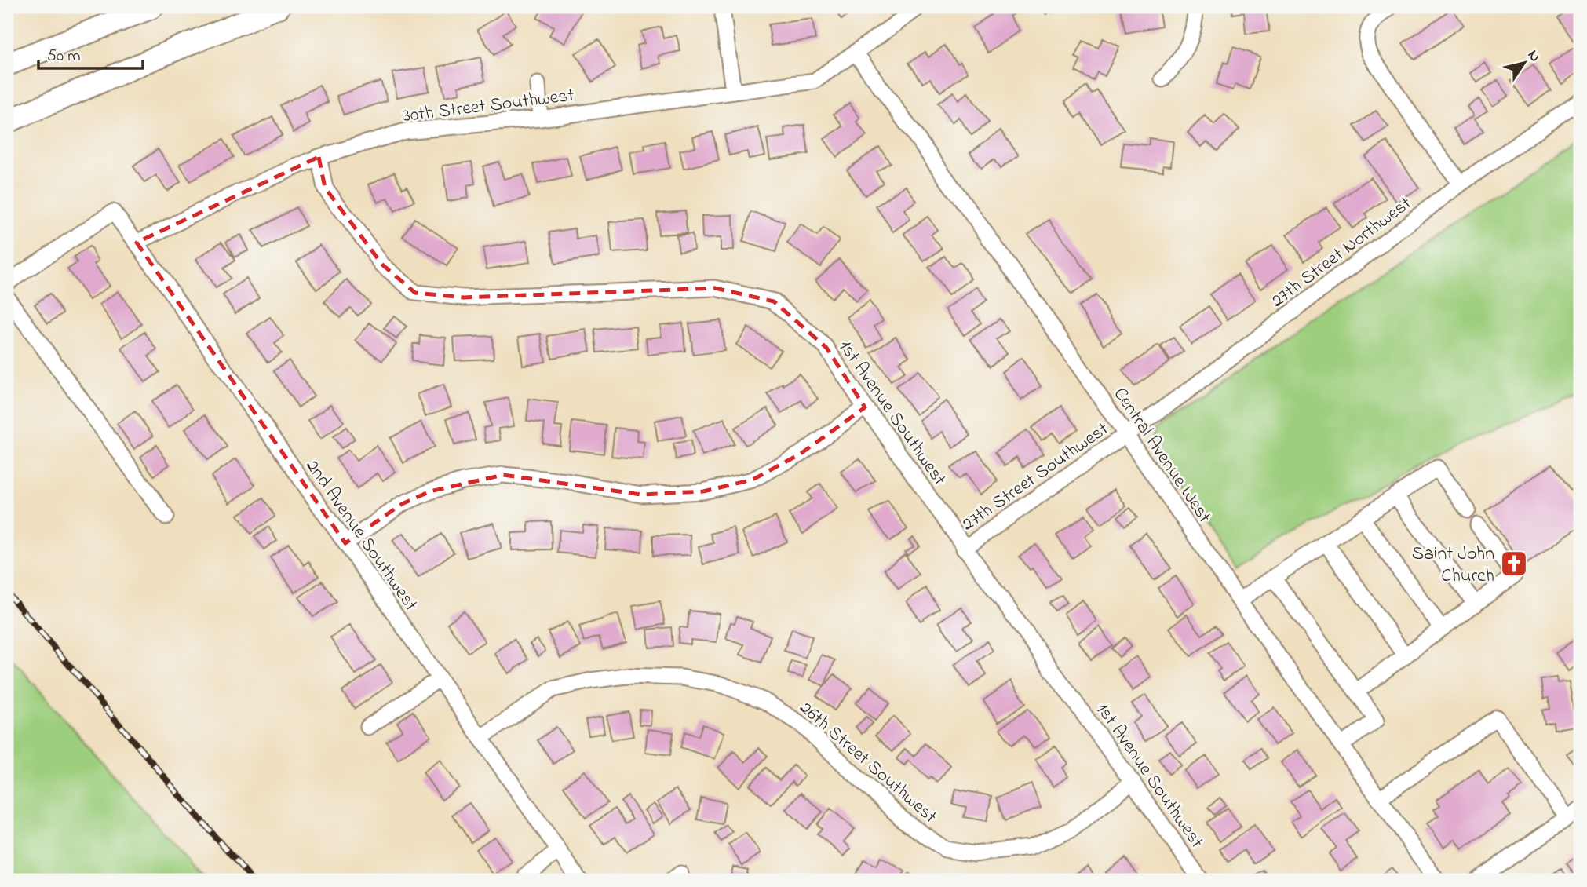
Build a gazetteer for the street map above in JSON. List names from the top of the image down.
{
  "streets": {
    "street": [
      "30th Street Southwest",
      "27th Street Northwest",
      "1st Avenue Southwest",
      "Central Avenue West",
      "27th Street Southwest",
      "2nd Avenue Southwest",
      "26th Street Southwest"
    ]
  },
  "crossings": [
    ["30th Street Southwest", "1st Avenue Southwest"],
    ["30th Street Southwest", "Central Avenue West"],
    ["30th Street Southwest", "2nd Avenue Southwest"],
    ["27th Street Northwest", "Central Avenue West"],
    ["27th Street Northwest", "27th Street Southwest"],
    ["1st Avenue Southwest", "27th Street Southwest"],
    ["1st Avenue Southwest", "26th Street Southwest"],
    ["Central Avenue West", "27th Street Southwest"],
    ["2nd Avenue Southwest", "26th Street Southwest"]
  ],
  "places": {
    "church": ["Saint John Church"]
  },
  "scale_bar": "50 m",
  "north": "top right"
}
